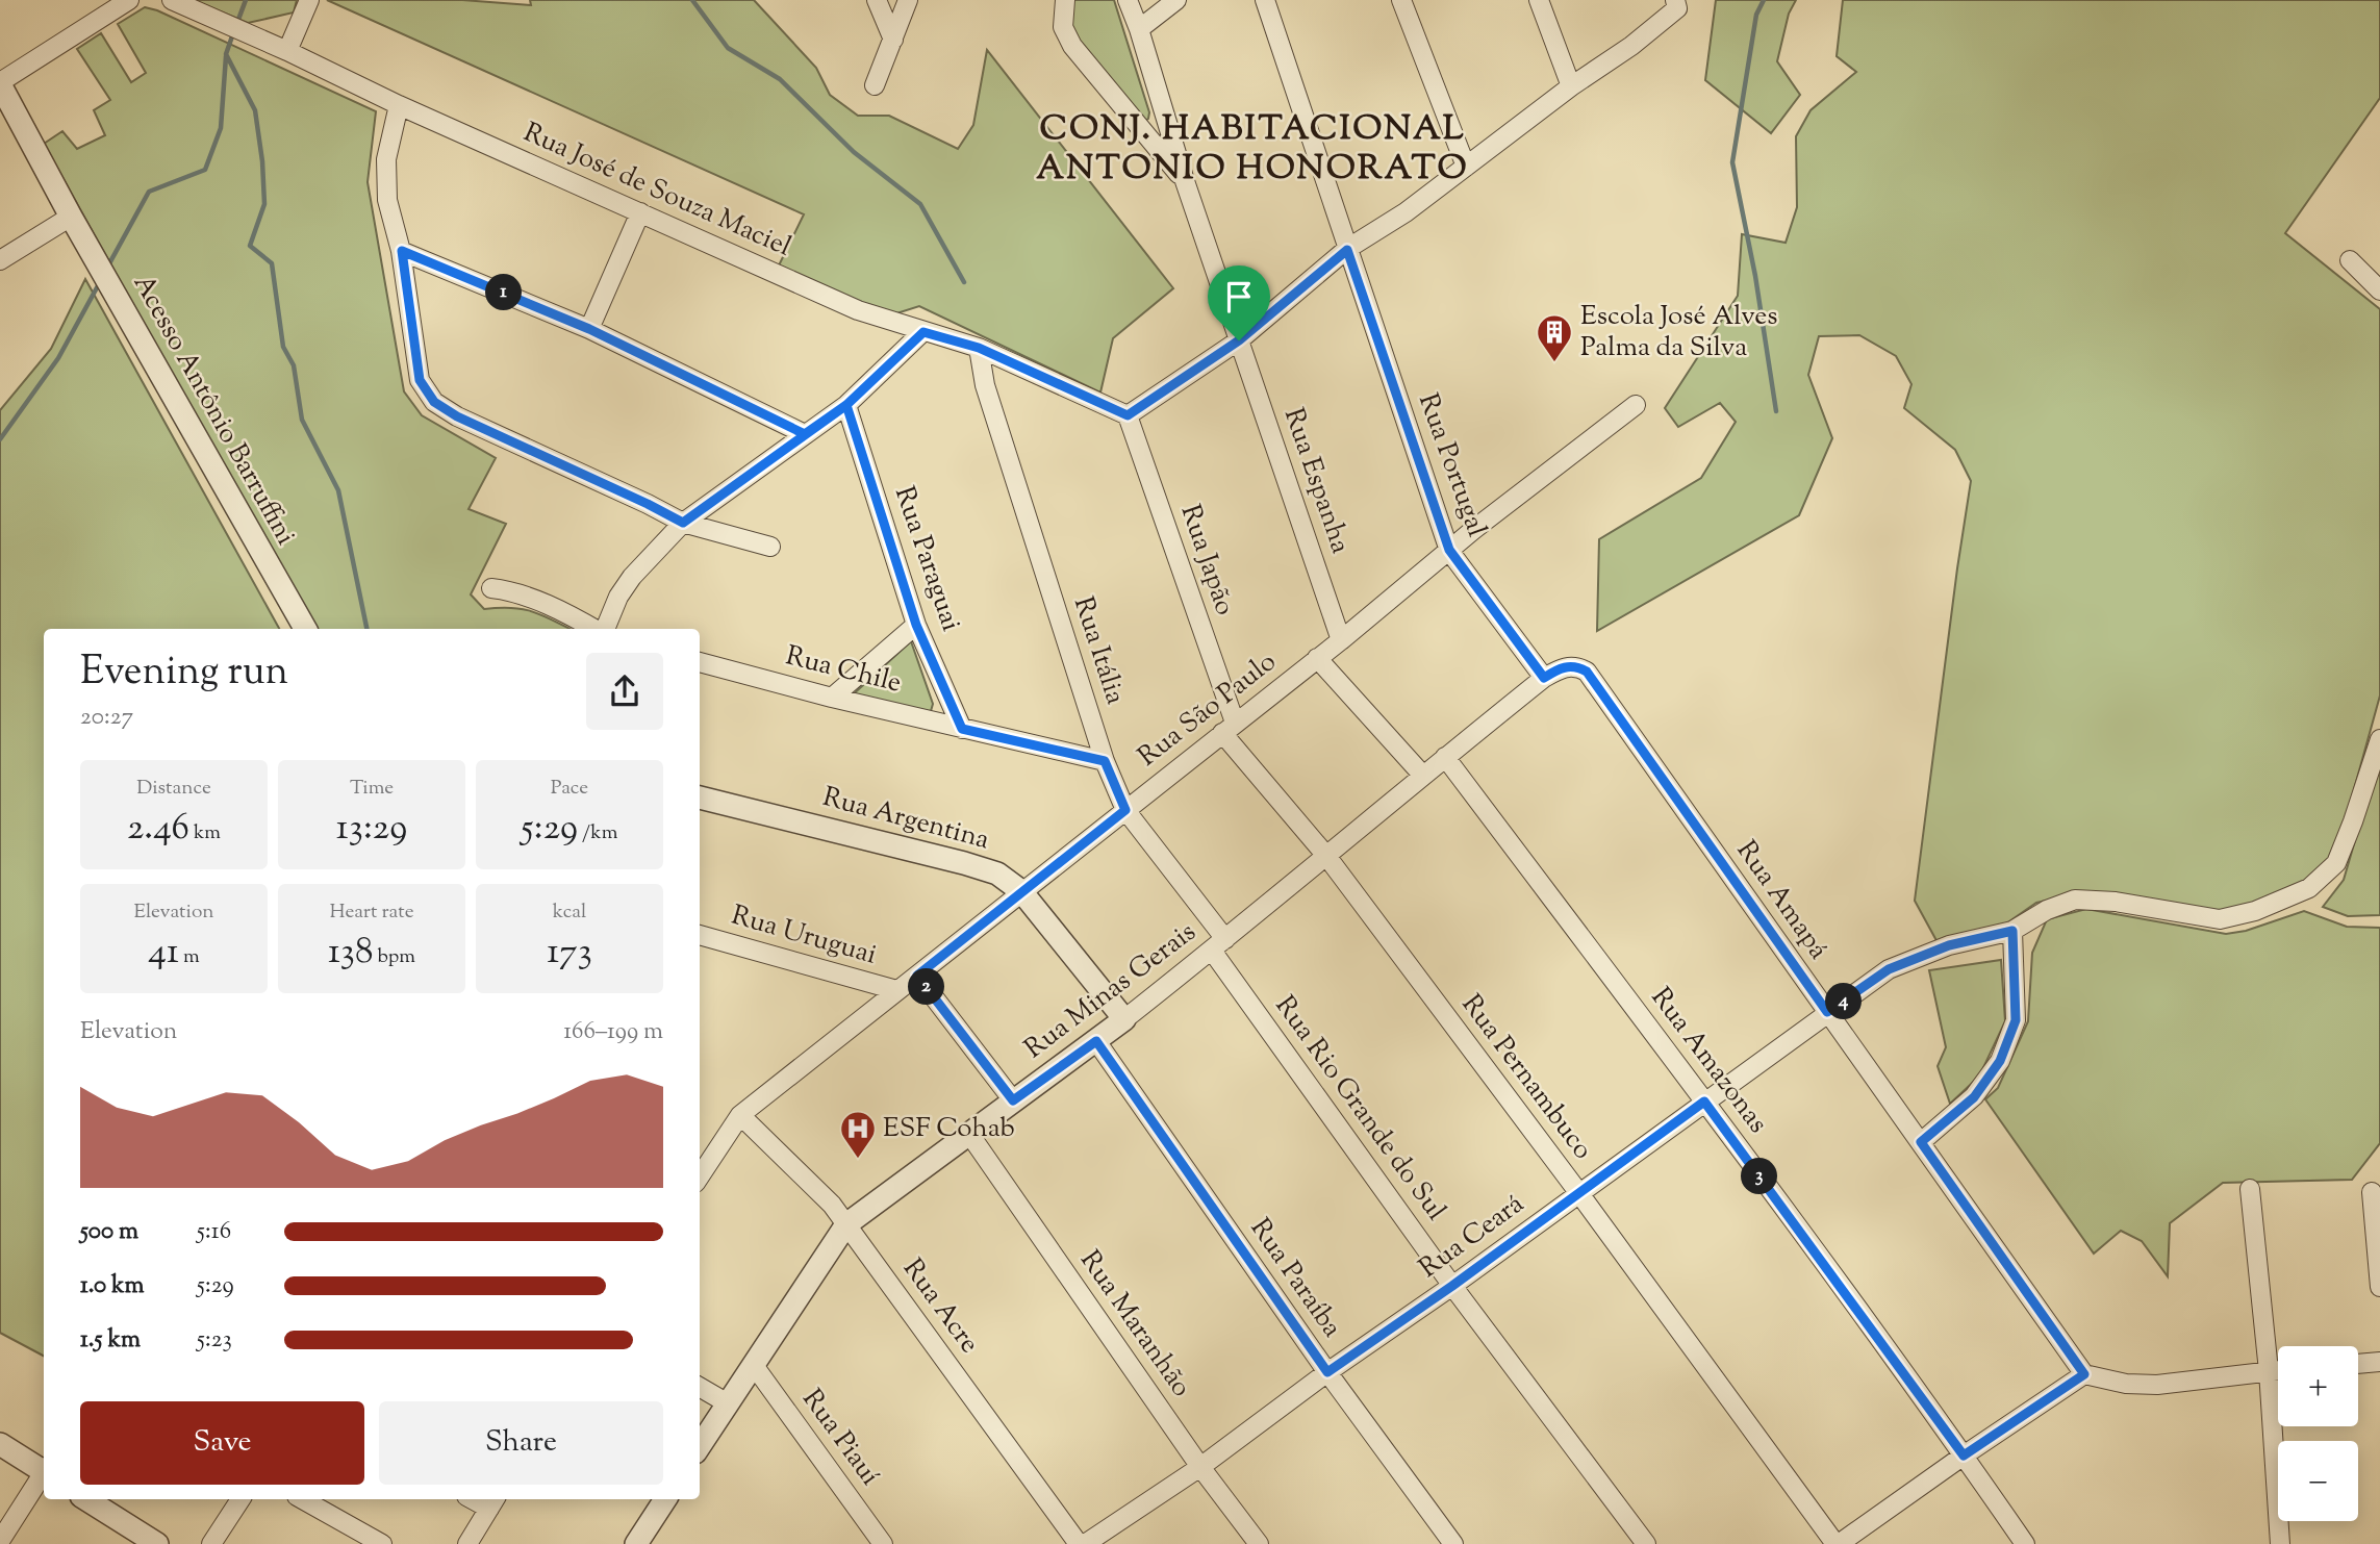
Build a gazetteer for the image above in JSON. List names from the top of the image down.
{
  "streets": {
    "street": [
      "Rua José de Souza Maciel",
      "Acesso Antônio Barruffini",
      "Rua Portugal",
      "Rua Espanha",
      "Rua Paraguai",
      "Rua Japão",
      "Rua Itália",
      "Rua Chile",
      "Rua São Paulo",
      "Rua Argentina",
      "Rua Amapá",
      "Rua Uruguai",
      "Rua Minas Gerais",
      "Rua Amazonas",
      "Rua Pernambuco",
      "Rua Rio Grande do Sul",
      "Rua Ceará",
      "Rua Paraíba",
      "Rua Acre",
      "Rua Maranhão",
      "Rua Piauí"
    ]
  },
  "crossings": [
    ["Rua José de Souza Maciel", "Rua Japão"],
    ["Rua José de Souza Maciel", "Rua Itália"],
    ["Rua Portugal", "Rua São Paulo"],
    ["Rua Portugal", "Rua Minas Gerais"],
    ["Rua Espanha", "Rua São Paulo"],
    ["Rua Paraguai", "Rua Chile"],
    ["Rua Japão", "Rua São Paulo"],
    ["Rua Japão", "Rua Minas Gerais"],
    ["Rua Japão", "Rua Pernambuco"],
    ["Rua Itália", "Rua Chile"],
    ["Rua Itália", "Rua São Paulo"],
    ["Rua Itália", "Rua Minas Gerais"],
    ["Rua Itália", "Rua Rio Grande do Sul"],
    ["Rua São Paulo", "Rua Argentina"],
    ["Rua São Paulo", "Rua Uruguai"],
    ["Rua São Paulo", "Rua Acre"],
    ["Rua Argentina", "Rua Minas Gerais"],
    ["Rua Amapá", "Rua Minas Gerais"],
    ["Rua Amapá", "Rua Ceará"],
    ["Rua Minas Gerais", "Rua Amazonas"],
    ["Rua Minas Gerais", "Rua Pernambuco"],
    ["Rua Minas Gerais", "Rua Rio Grande do Sul"],
    ["Rua Minas Gerais", "Rua Paraíba"],
    ["Rua Minas Gerais", "Rua Acre"],
    ["Rua Minas Gerais", "Rua Maranhão"],
    ["Rua Minas Gerais", "Rua Piauí"],
    ["Rua Amazonas", "Rua Ceará"],
    ["Rua Pernambuco", "Rua Ceará"],
    ["Rua Rio Grande do Sul", "Rua Ceará"],
    ["Rua Ceará", "Rua Paraíba"],
    ["Rua Ceará", "Rua Maranhão"]
  ],
  "districts": ["CONJ. HABITACIONAL ANTONIO HONORATO"],
  "places": {
    "building": ["Escola José Alves Palma da Silva"],
    "hospital": ["ESF Cohab"]
  },
  "page": {
    "pins": [
      "1",
      "2",
      "4",
      "3"
    ],
    "heading": ["Evening run", "20:27"],
    "stats": [
      ["Distance", "2.46 km"],
      ["Time", "13:29"],
      ["Pace", "5:29 /km"],
      ["Elevation", "41 m"],
      ["Heart rate", "138 bpm"],
      ["kcal", "173"]
    ],
    "chart": ["Elevation", "166–199 m"],
    "list": [
      {
        "name": "500 m",
        "note": "5:16"
      },
      {
        "name": "1.0 km",
        "note": "5:29"
      },
      {
        "name": "1.5 km",
        "note": "5:23"
      }
    ],
    "map_buttons": ["+", "−"],
    "buttons": ["Save", "Share"]
  }
}
